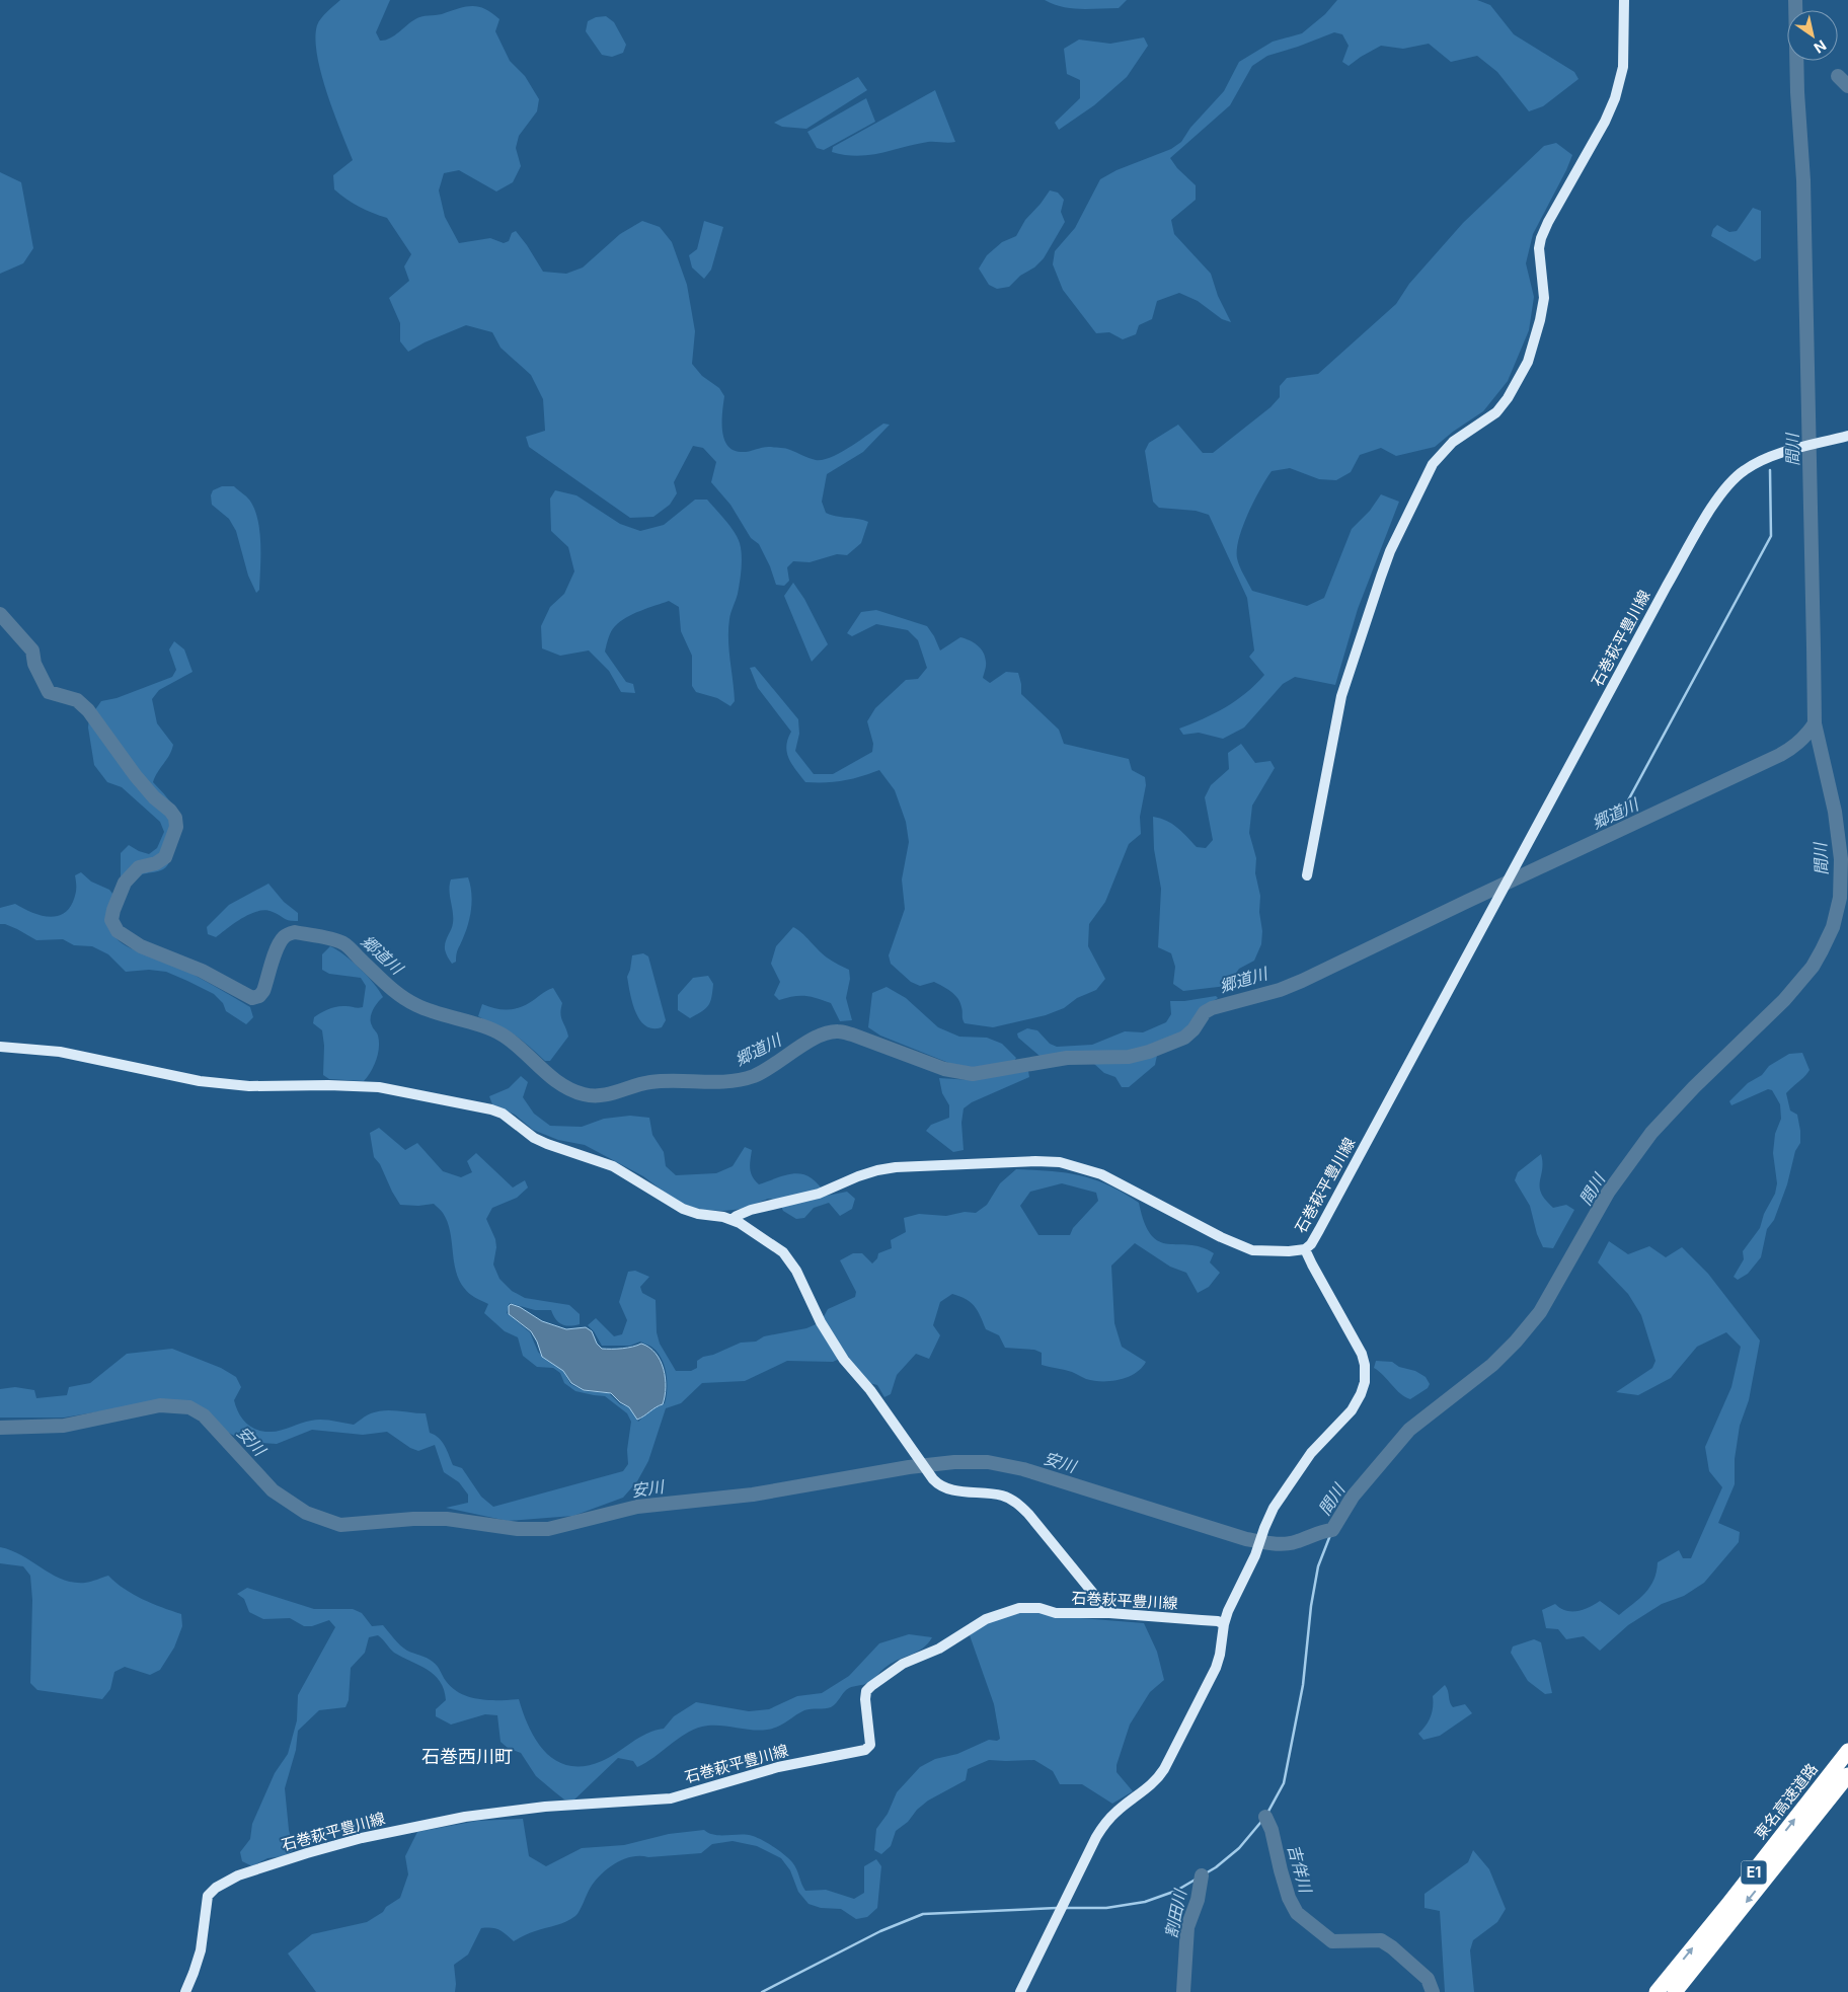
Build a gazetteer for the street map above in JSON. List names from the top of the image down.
{
  "streets": {
    "highway": ["東名高速道路", "E1"],
    "street": ["石巻萩平豊川線"]
  },
  "districts": ["石巻西川町"],
  "water": [
    "間川",
    "郷道川",
    "安川",
    "吉佯川",
    "割田川"
  ],
  "north": "bottom right"
}
